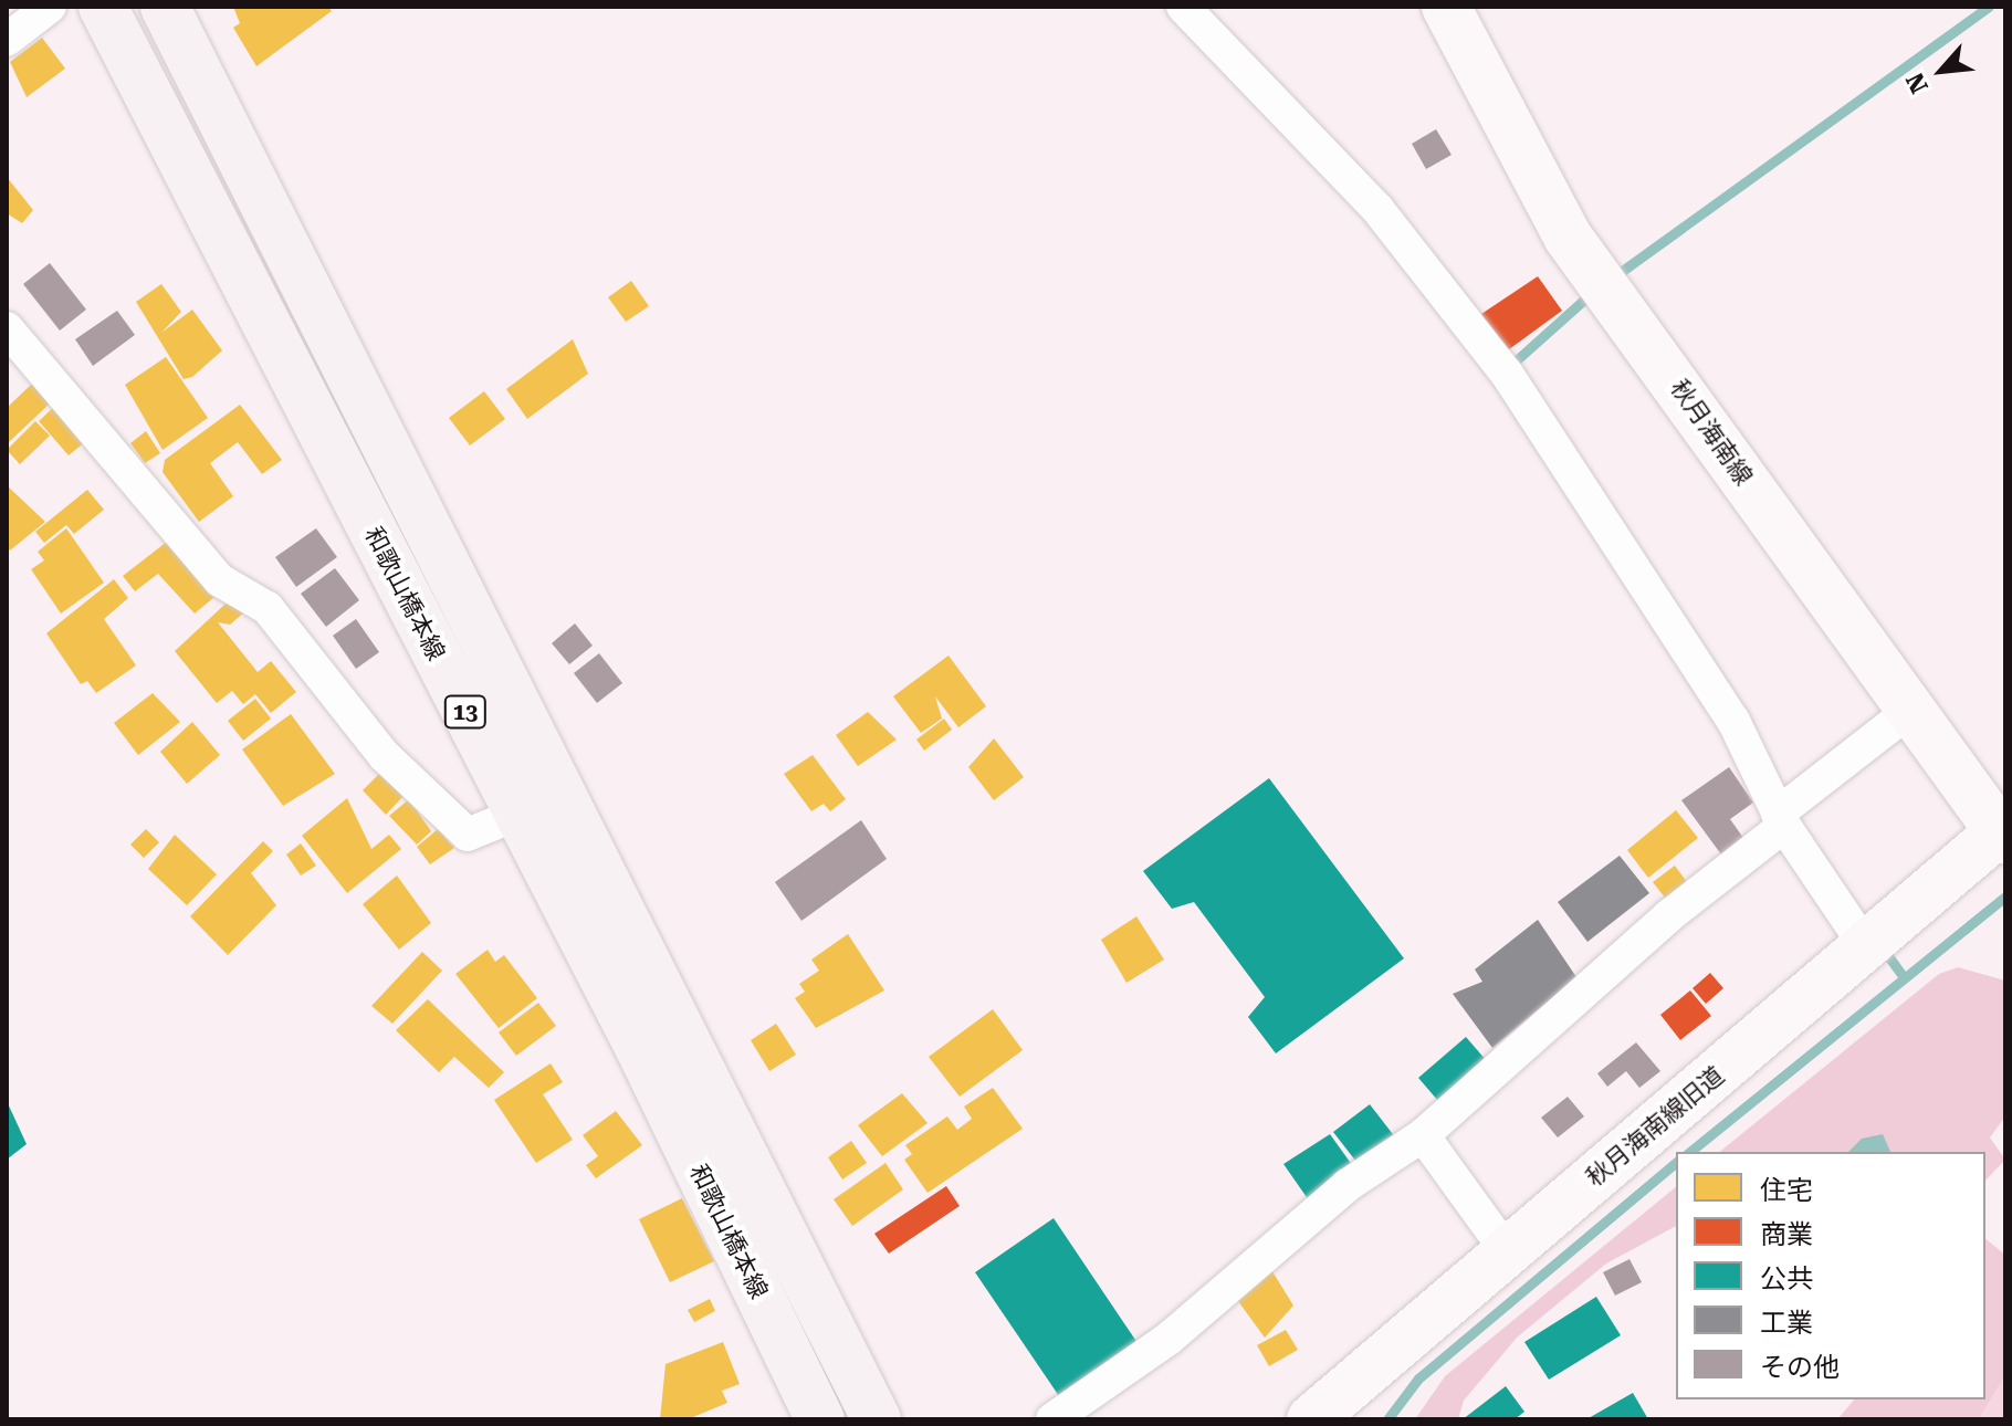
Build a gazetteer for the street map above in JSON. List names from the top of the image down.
{
  "streets": {
    "main road": [
      "秋月海南線",
      "和歌山橋本線",
      "13",
      "秋月海南線旧道"
    ]
  },
  "crossings": [
    ["秋月海南線", "秋月海南線旧道"]
  ],
  "legend": [
    "住宅",
    "商業",
    "公共",
    "工業",
    "その他"
  ],
  "north": "bottom left"
}
